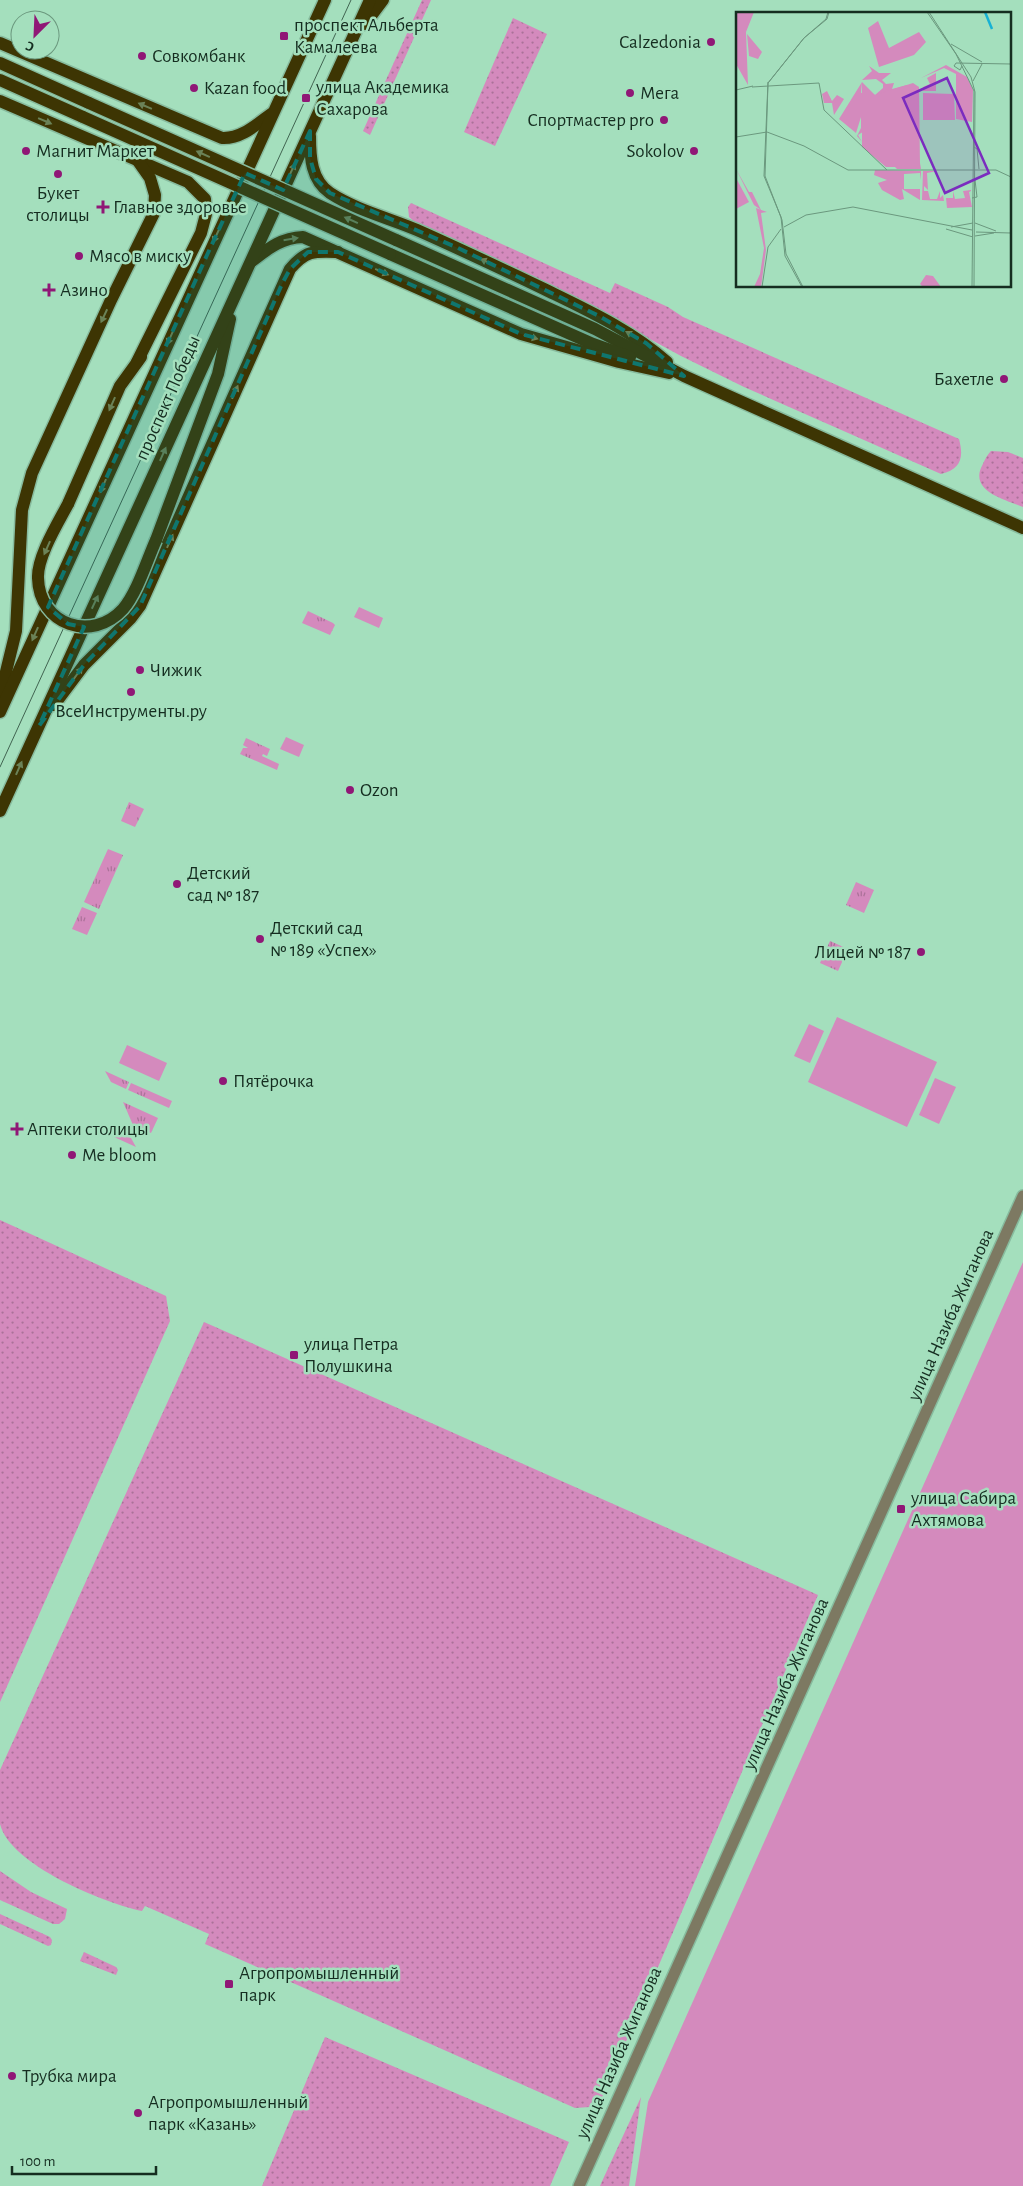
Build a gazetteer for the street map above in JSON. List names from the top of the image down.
{
  "streets": {
    "main road": ["проспект Победы"],
    "street": ["улица Назиба Жиганова"]
  },
  "places": {
    "transit": [
      "проспект Альберта Камалеева",
      "улица Академика Сахарова",
      "улица Петра Полушкина",
      "улица Сабира Ахтямова",
      "Агропромышленный парк"
    ],
    "other": [
      "Calzedonia",
      "Совкомбанк",
      "Kazan food",
      "Мега",
      "Спортмастер pro",
      "Магнит Маркет",
      "Sokolov",
      "Букет столицы",
      "Мясо в миску",
      "Бахетле",
      "Чижик",
      "ВсеИнструменты.ру",
      "Ozon",
      "Детский сад № 187",
      "Детский сад № 189 «Успех»",
      "Лицей № 187",
      "Пятёрочка",
      "Me bloom",
      "Трубка мира",
      "Агропромышленный парк «Казань»"
    ],
    "health": ["Главное здоровье", "Азино", "Аптеки столицы"]
  },
  "scale_bar": "100 m",
  "north": "bottom left"
}
